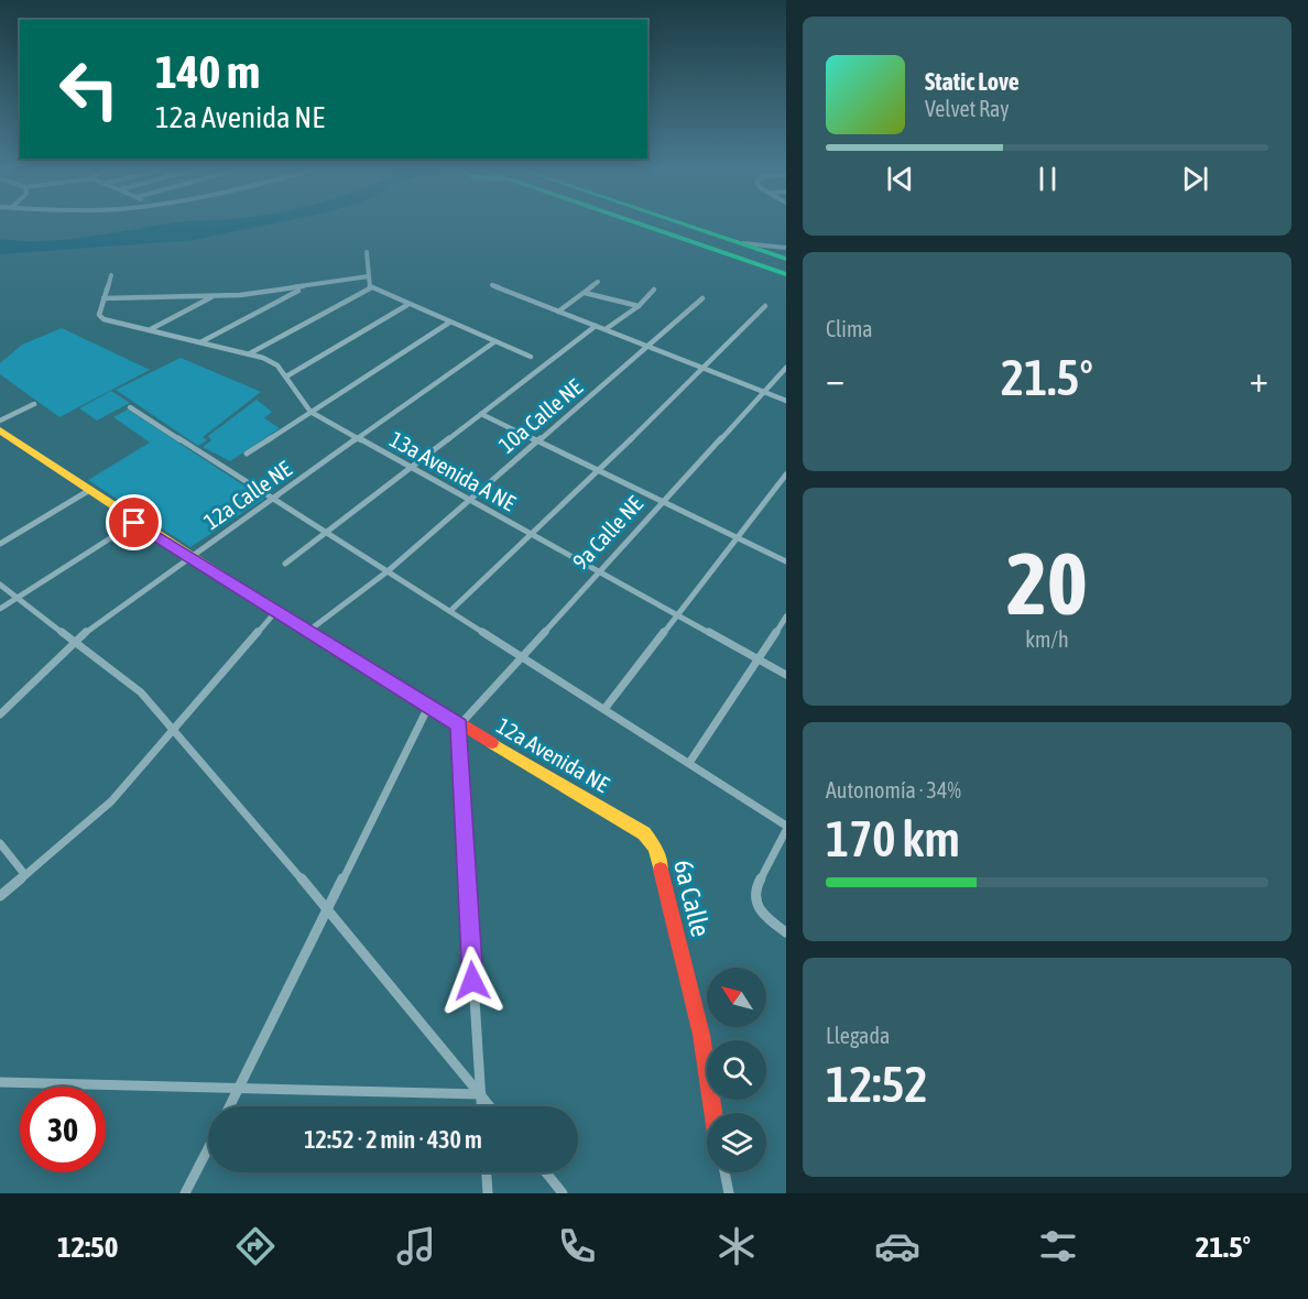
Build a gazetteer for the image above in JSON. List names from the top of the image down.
{
  "streets": {
    "main road": ["12a Avenida NE", "6a Calle"],
    "street": [
      "10a Calle NE",
      "13a Avenida A NE",
      "12a Calle NE",
      "9a Calle NE"
    ]
  },
  "crossings": [
    ["10a Calle NE", "13a Avenida A NE"],
    ["10a Calle NE", "12a Avenida NE"],
    ["13a Avenida A NE", "12a Calle NE"],
    ["13a Avenida A NE", "9a Calle NE"],
    ["12a Calle NE", "12a Avenida NE"],
    ["9a Calle NE", "12a Avenida NE"],
    ["12a Avenida NE", "6a Calle"]
  ],
  "north": "top left",
  "page": {
    "turn": ["140 m", "12a Avenida NE"],
    "song": ["Static Love", "Velvet Ray"],
    "tile": [
      "Clima",
      ["20", "km/h"],
      ["Autonomía · 34%", "170 km"],
      ["Llegada", "12:52"]
    ],
    "heat": ["−", "21.5°", "+"],
    "limit": "30",
    "trip": "12:52 · 2 min · 430 m",
    "tabs": ["12:50", "21.5°"]
  }
}
